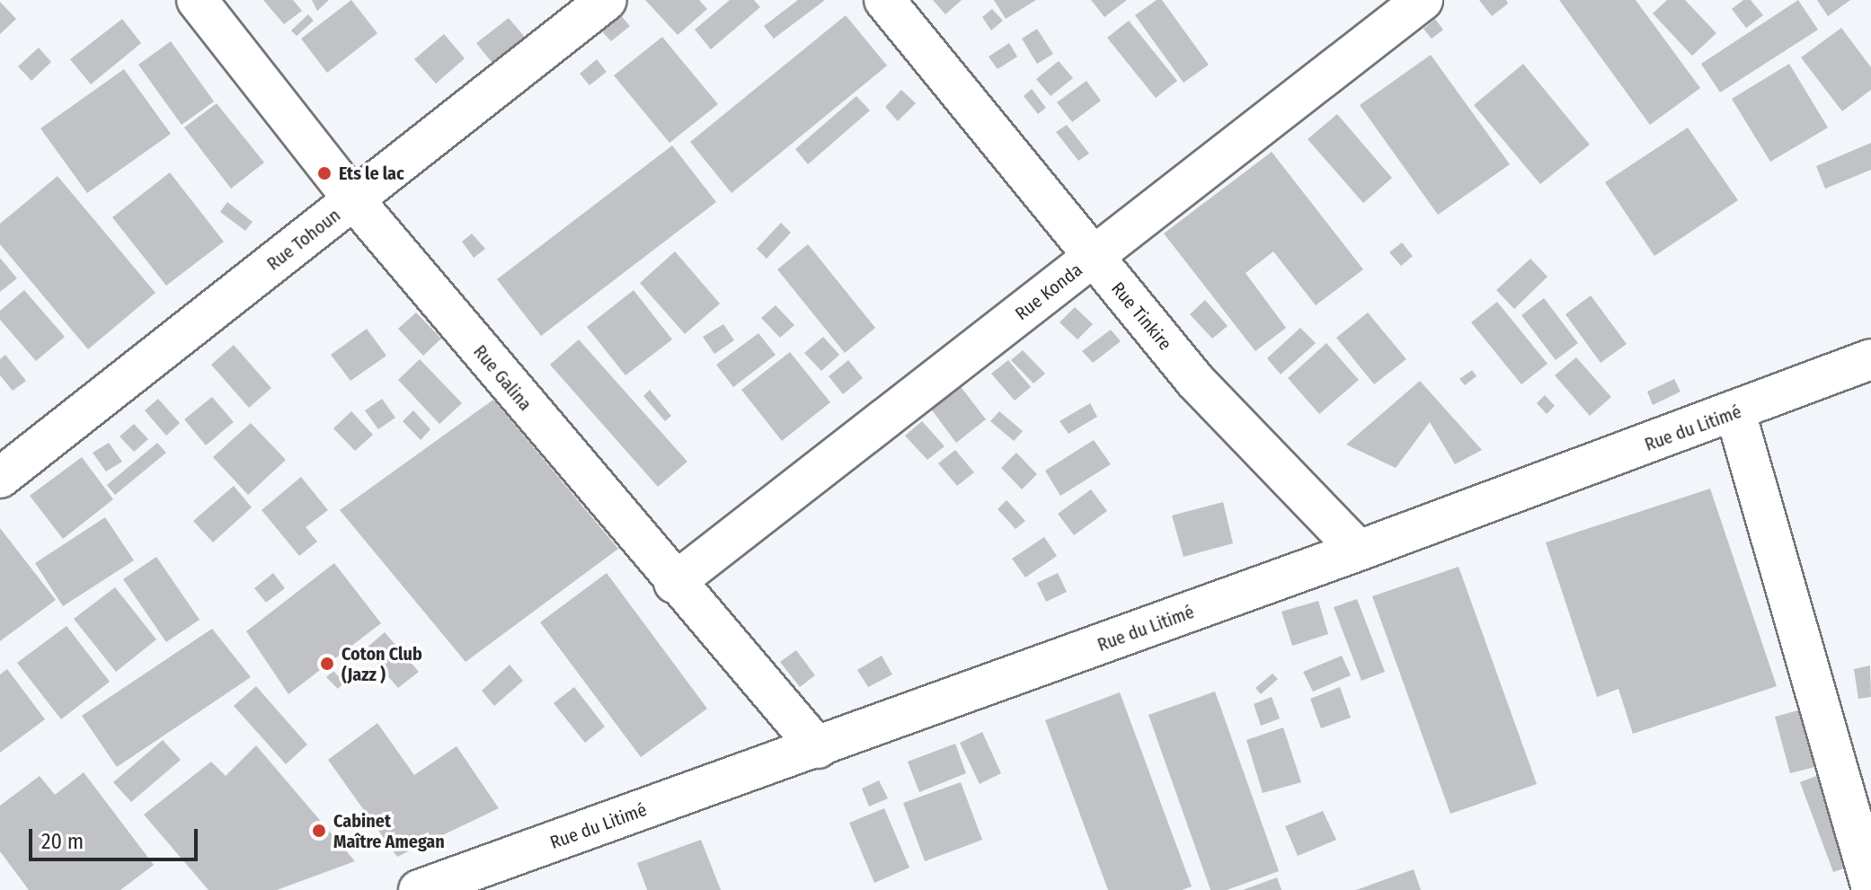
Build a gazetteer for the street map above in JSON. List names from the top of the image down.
{
  "streets": {
    "street": [
      "Rue Tohoun",
      "Rue Konda",
      "Rue Tinkire",
      "Rue Galina",
      "Rue du Litimé"
    ]
  },
  "crossings": [
    ["Rue Tohoun", "Rue Galina"],
    ["Rue Konda", "Rue Tinkire"],
    ["Rue Konda", "Rue Galina"],
    ["Rue Tinkire", "Rue du Litimé"],
    ["Rue Galina", "Rue du Litimé"]
  ],
  "places": ["Ets le lac", "Coton Club (Jazz )", "Cabinet Maître Amegan"],
  "scale_bar": "20 m"
}
